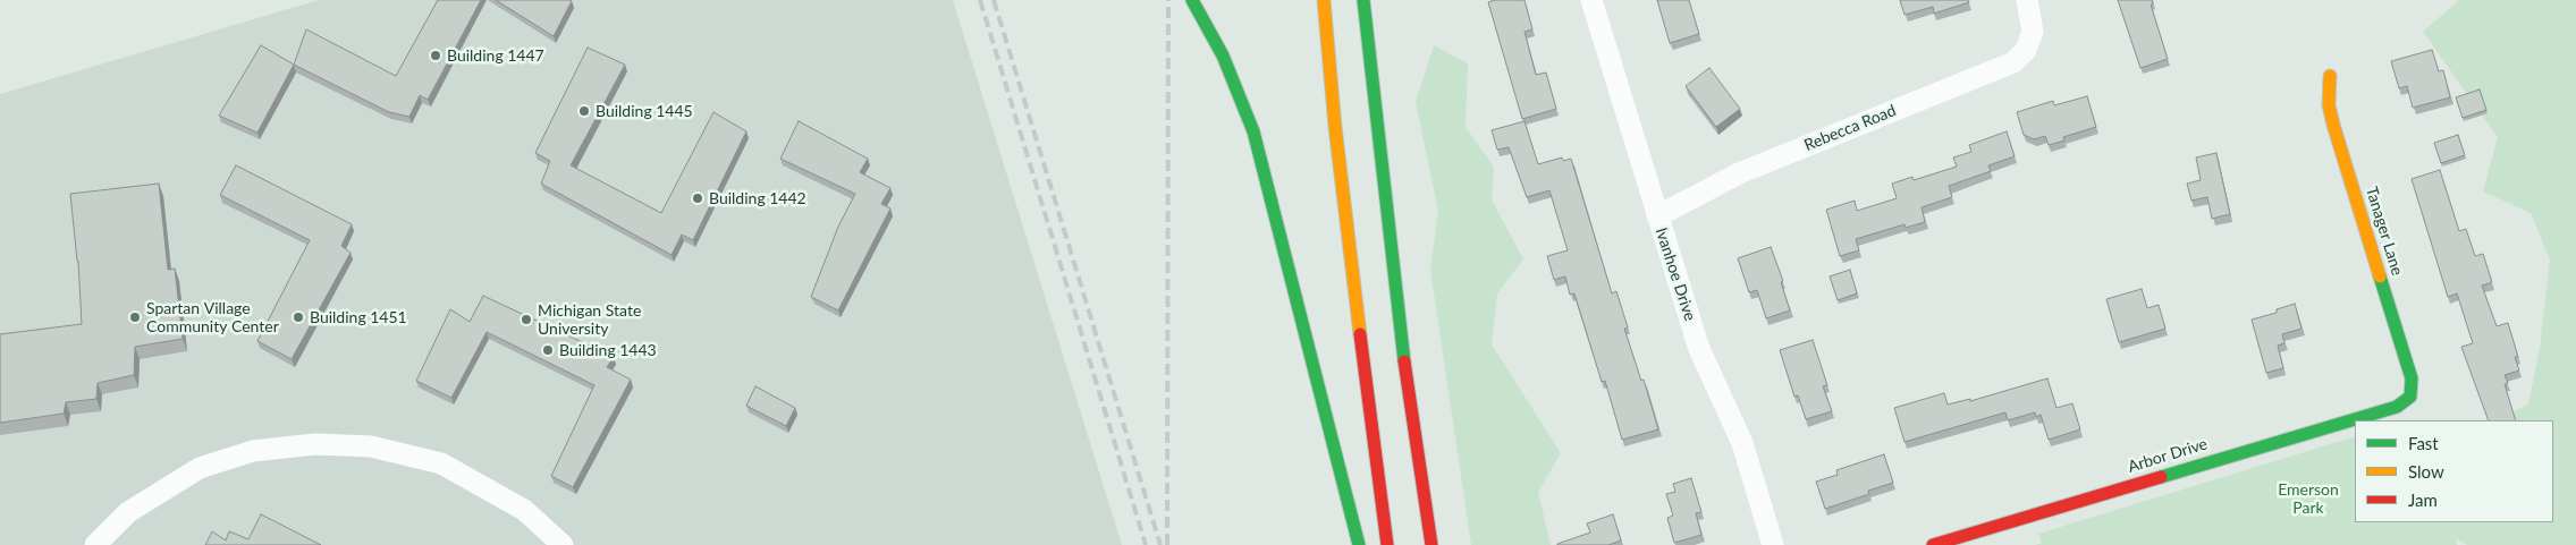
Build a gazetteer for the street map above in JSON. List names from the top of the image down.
{
  "streets": {
    "main road": ["Tanager Lane", "Arbor Drive"],
    "street": ["Rebecca Road", "Ivanhoe Drive"]
  },
  "crossings": [
    ["Rebecca Road", "Ivanhoe Drive"],
    ["Tanager Lane", "Arbor Drive"]
  ],
  "parks": ["Emerson Park"],
  "places": [
    "Building 1447",
    "Building 1445",
    "Building 1442",
    "Spartan Village Community Center",
    "Building 1451",
    "Michigan State University",
    "Building 1443"
  ],
  "legend": ["Fast", "Slow", "Jam"]
}
